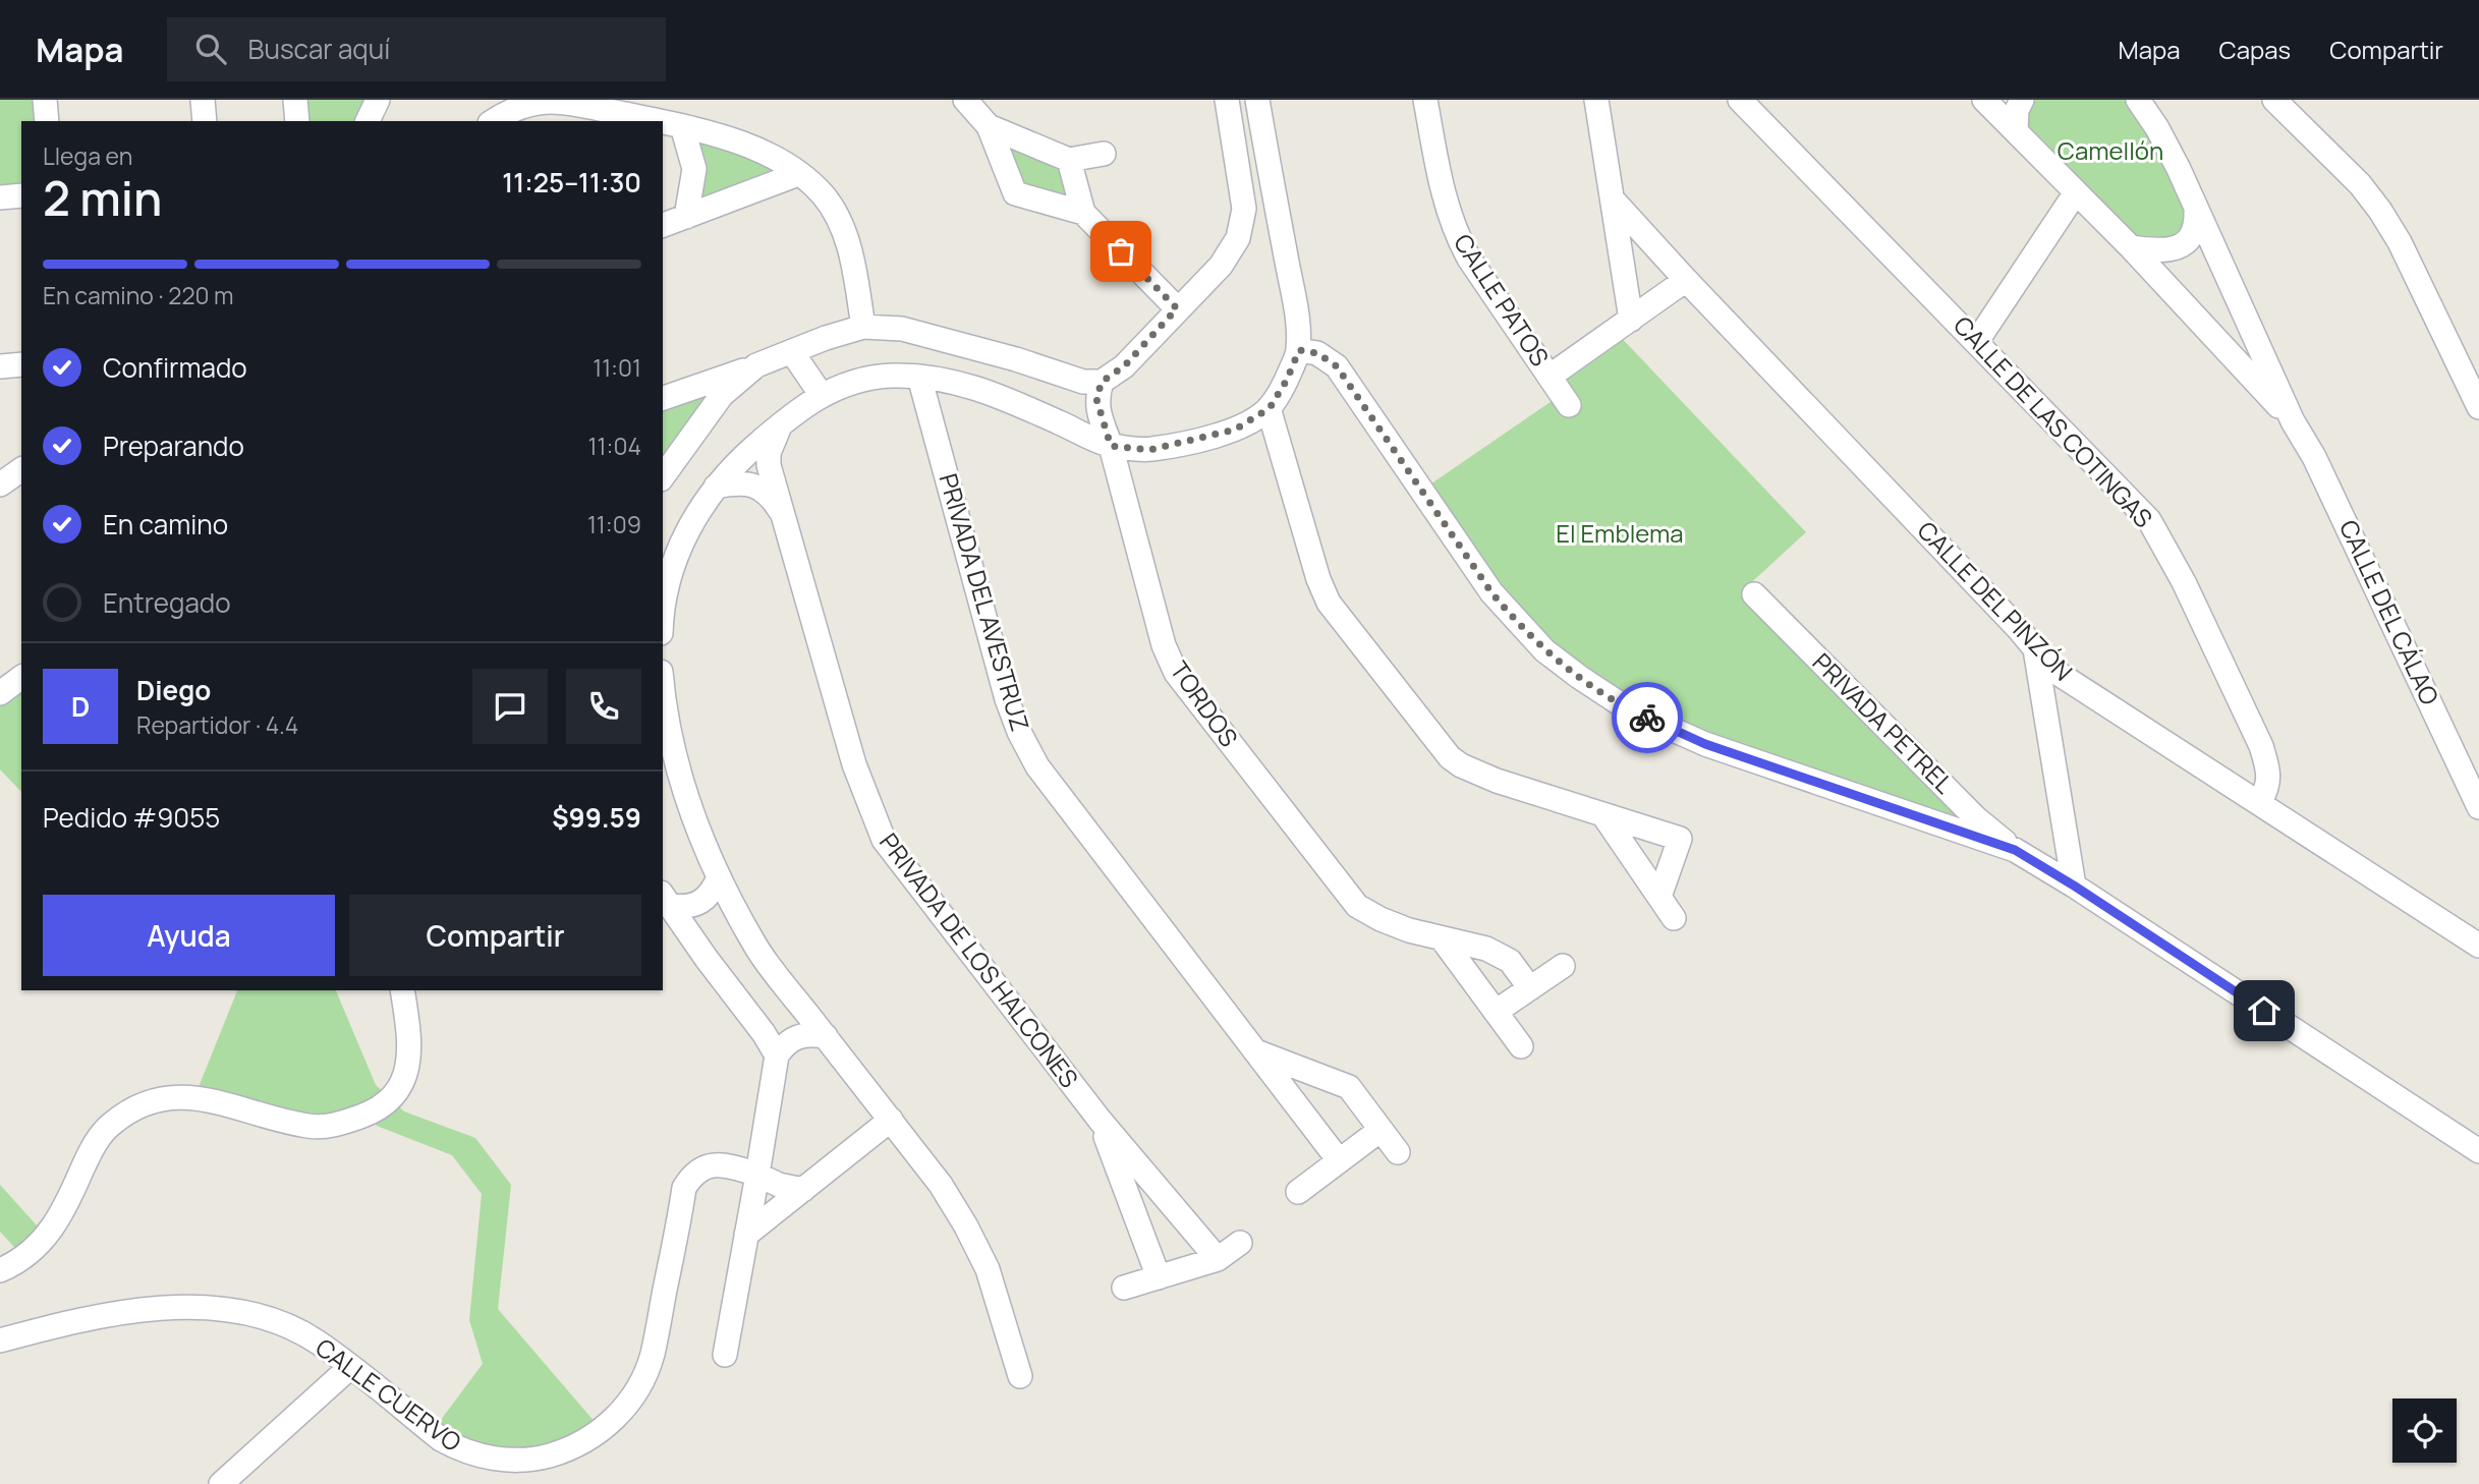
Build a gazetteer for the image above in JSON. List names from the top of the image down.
{
  "streets": {
    "street": [
      "CALLE PATOS",
      "CALLE DE LAS COTINGAS",
      "CALLE DEL PINZÓN",
      "PRIVADA DEL AVESTRUZ",
      "CALLE DEL CÁLAO",
      "TORDOS",
      "PRIVADA PETREL",
      "PRIVADA DE LOS HALCONES",
      "CALLE CUERVO"
    ]
  },
  "crossings": [
    ["CALLE PATOS", "CALLE DEL PINZÓN"],
    ["CALLE DE LAS COTINGAS", "CALLE DEL PINZÓN"]
  ],
  "parks": ["Camellón", "El Emblema"],
  "page": {
    "header": "Mapa",
    "search": "Buscar aquí",
    "nav": ["Mapa", "Capas", "Compartir"],
    "heading": ["2 min", "Llega en", "11:25–11:30"],
    "panel": [
      "Diego",
      "Repartidor · 4.4",
      "Pedido #9055",
      "$99.59"
    ],
    "bar": "En camino · 220 m",
    "list": [
      ["Confirmado", "11:01"],
      ["Preparando", "11:04"],
      ["En camino", "11:09"],
      "Entregado"
    ],
    "round": "D",
    "buttons": ["Ayuda", "Compartir"]
  }
}
